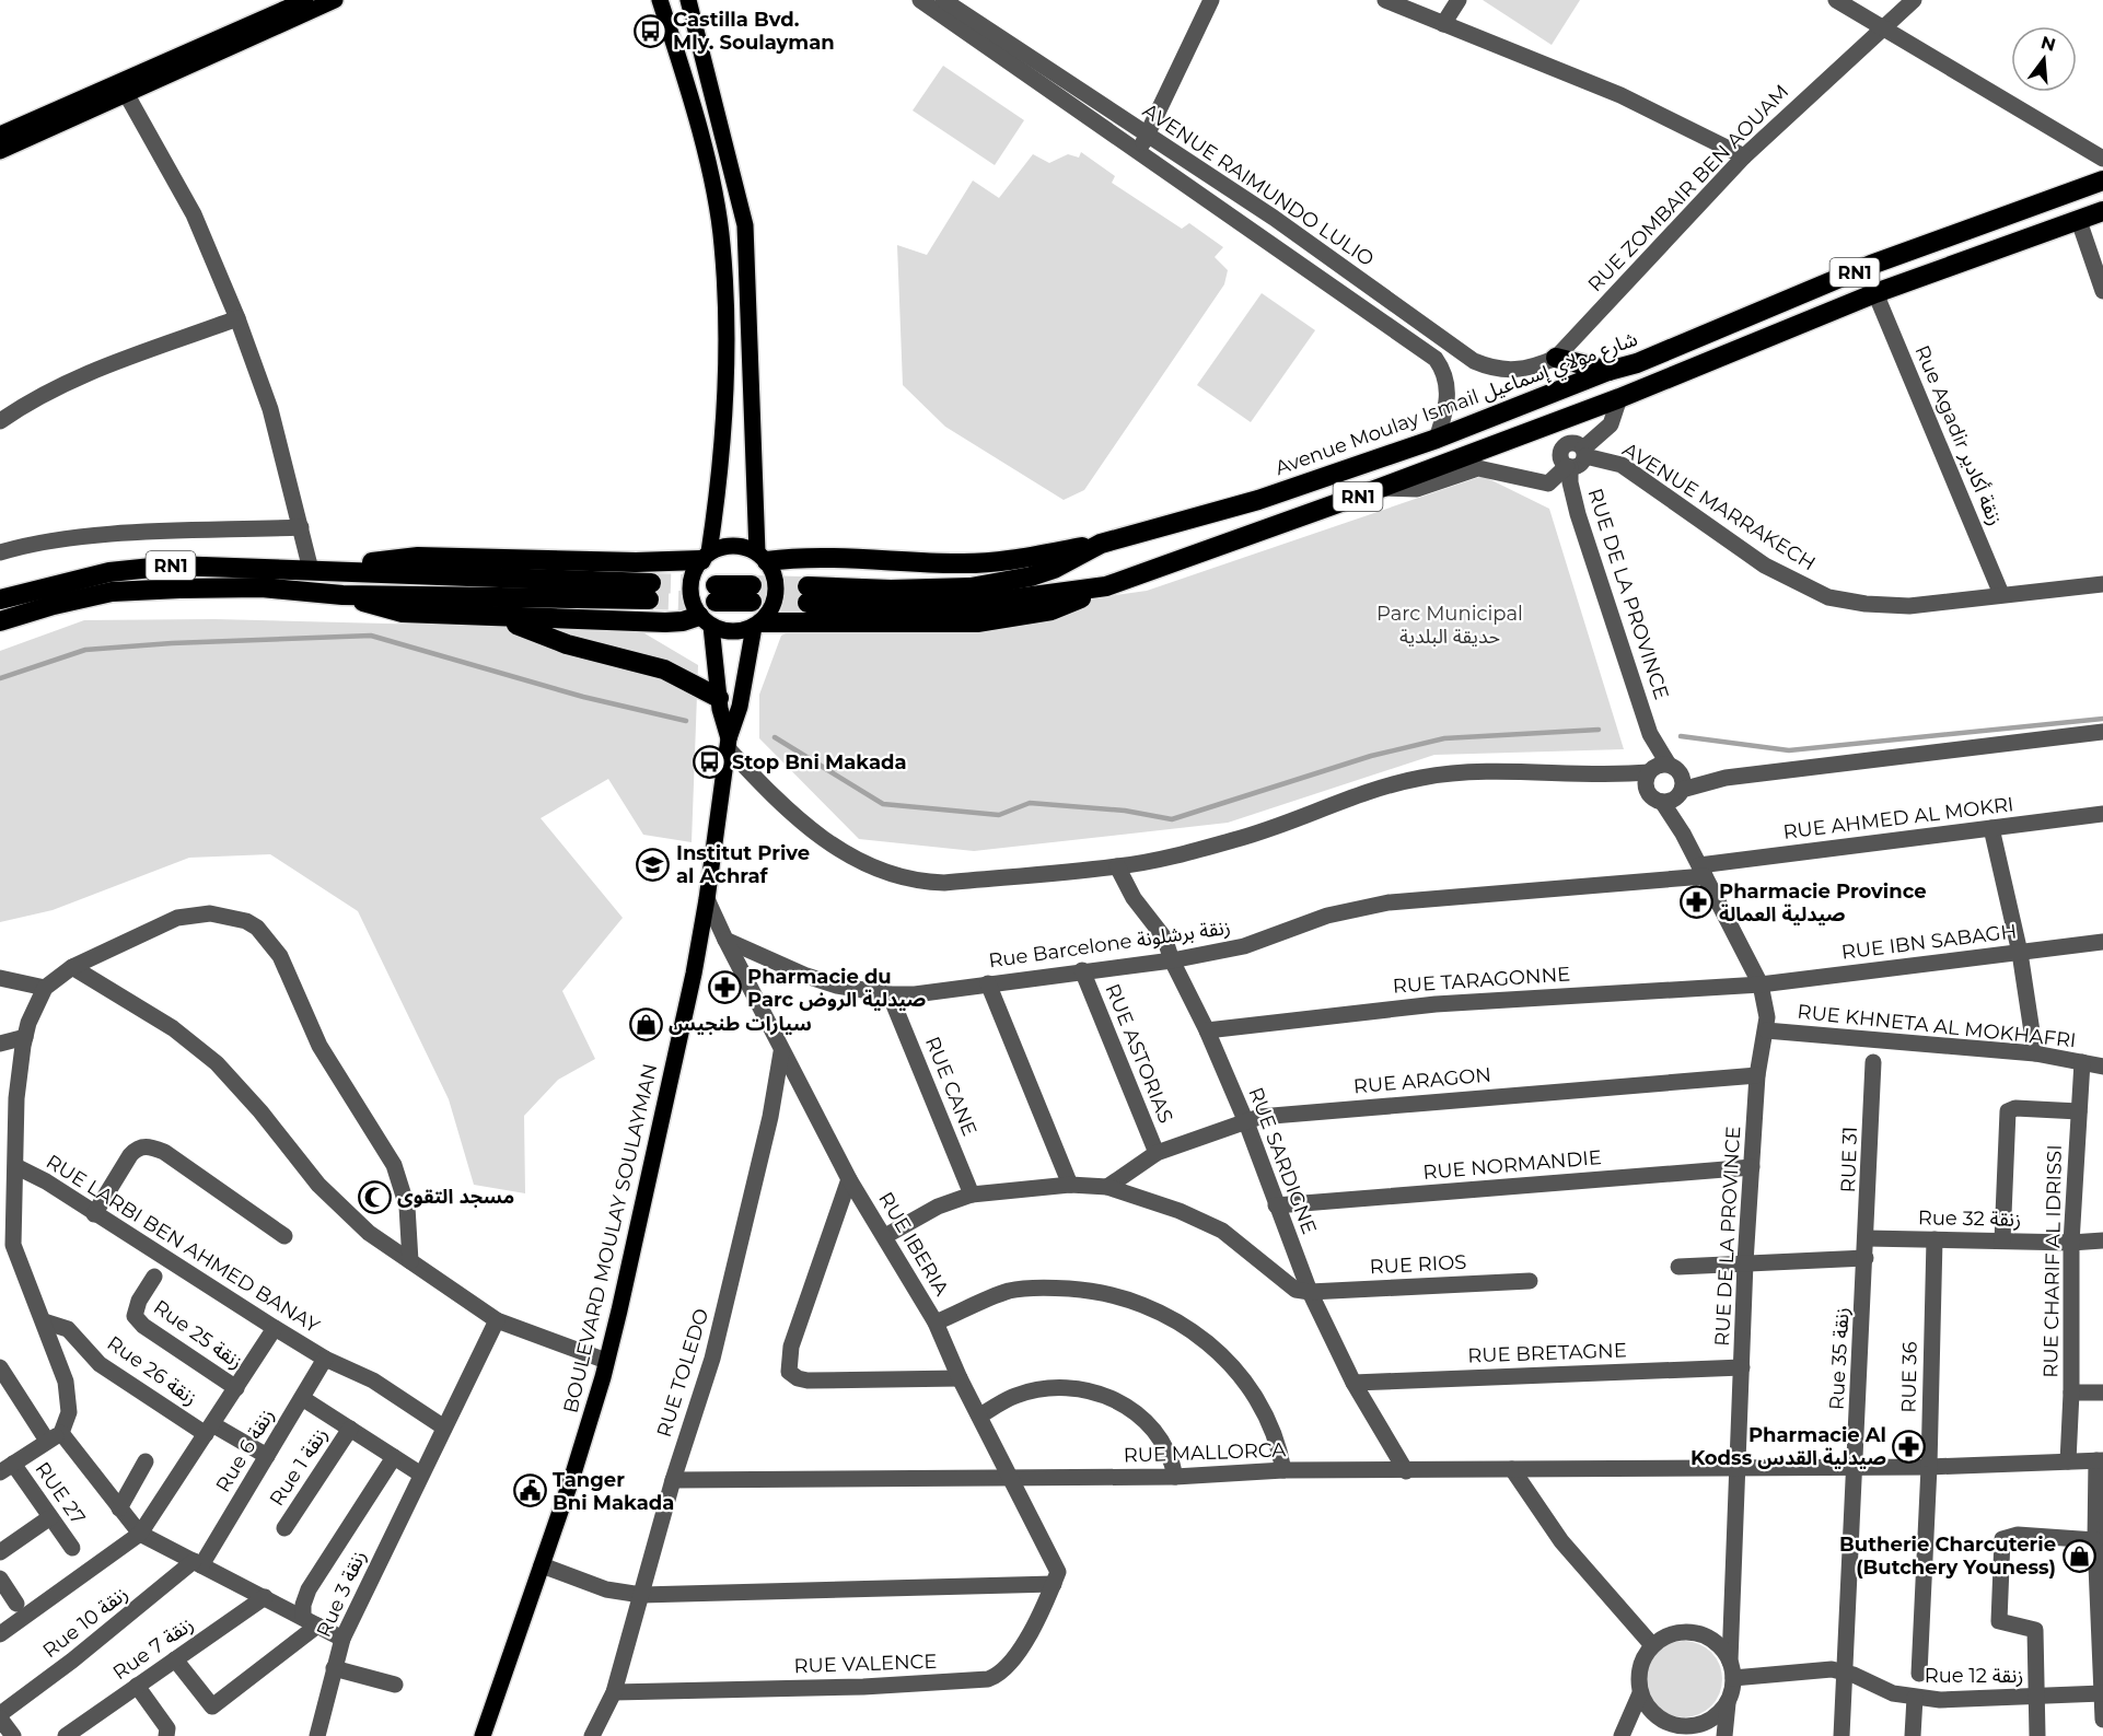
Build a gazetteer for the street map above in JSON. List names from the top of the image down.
{
  "streets": {
    "highway": ["RN1", "Avenue Moulay Ismail شارع مولاي إسماعيل"],
    "main road": ["BOULEVARD MOULAY SOULAYMAN"],
    "street": [
      "AVENUE RAIMUNDO LULIO",
      "RUE ZOMBAIR BEN AOUAM",
      "Rue Agadir زنقة أكادير",
      "AVENUE MARRAKECH",
      "RUE DE LA PROVINCE",
      "RUE AHMED AL MOKRI",
      "RUE IBN SABAGH",
      "Rue Barcelone زنقة برشلونة",
      "RUE TARAGONNE",
      "RUE KHNETA AL MOKHAFRI",
      "RUE ASTORIAS",
      "RUE ARAGON",
      "RUE CANE",
      "RUE 31",
      "RUE SARDIGNE",
      "RUE NORMANDIE",
      "Rue 32 زنقة",
      "RUE LARBI BEN AHMED BANAY",
      "RUE IBERIA",
      "RUE CHARIF AL IDRISSI",
      "RUE RIOS",
      "Rue 25 زنقة",
      "RUE BRETAGNE",
      "Rue 35 زنقة",
      "Rue 26 زنقة",
      "RUE TOLEDO",
      "RUE 36",
      "Rue 6 زنقة",
      "RUE MALLORCA",
      "Rue 1 زنقة",
      "RUE 27",
      "Rue 3 زنقة",
      "Rue 10 زنقة",
      "Rue 7 زنقة",
      "RUE VALENCE",
      "Rue 12 زنقة"
    ]
  },
  "crossings": [
    ["AVENUE RAIMUNDO LULIO", "RUE ZOMBAIR BEN AOUAM"],
    ["AVENUE RAIMUNDO LULIO", "Avenue Moulay Ismail شارع مولاي إسماعيل"],
    ["Avenue Moulay Ismail شارع مولاي إسماعيل", "Rue Agadir زنقة أكادير"],
    ["Rue Agadir زنقة أكادير", "AVENUE MARRAKECH"],
    ["AVENUE MARRAKECH", "RUE DE LA PROVINCE"],
    ["RUE DE LA PROVINCE", "RUE AHMED AL MOKRI"],
    ["RUE DE LA PROVINCE", "RUE IBN SABAGH"],
    ["RUE DE LA PROVINCE", "Rue Barcelone زنقة برشلونة"],
    ["RUE DE LA PROVINCE", "RUE TARAGONNE"],
    ["RUE DE LA PROVINCE", "RUE KHNETA AL MOKHAFRI"],
    ["RUE DE LA PROVINCE", "RUE ARAGON"],
    ["RUE DE LA PROVINCE", "RUE NORMANDIE"],
    ["RUE DE LA PROVINCE", "RUE BRETAGNE"],
    ["RUE DE LA PROVINCE", "RUE MALLORCA"],
    ["RUE DE LA PROVINCE", "Rue 12 زنقة"],
    ["RUE AHMED AL MOKRI", "Rue Barcelone زنقة برشلونة"],
    ["RUE IBN SABAGH", "RUE TARAGONNE"],
    ["Rue Barcelone زنقة برشلونة", "RUE ASTORIAS"],
    ["Rue Barcelone زنقة برشلونة", "RUE CANE"],
    ["Rue Barcelone زنقة برشلونة", "RUE SARDIGNE"],
    ["Rue Barcelone زنقة برشلونة", "RUE IBERIA"],
    ["RUE TARAGONNE", "RUE SARDIGNE"],
    ["RUE KHNETA AL MOKHAFRI", "RUE CHARIF AL IDRISSI"],
    ["RUE ASTORIAS", "RUE ARAGON"],
    ["RUE ARAGON", "RUE SARDIGNE"],
    ["RUE 31", "Rue 32 زنقة"],
    ["RUE 31", "Rue 35 زنقة"],
    ["RUE SARDIGNE", "RUE NORMANDIE"],
    ["RUE SARDIGNE", "RUE RIOS"],
    ["RUE SARDIGNE", "RUE BRETAGNE"],
    ["RUE SARDIGNE", "RUE MALLORCA"],
    ["Rue 32 زنقة", "RUE CHARIF AL IDRISSI"],
    ["Rue 32 زنقة", "RUE 36"],
    ["RUE LARBI BEN AHMED BANAY", "Rue 6 زنقة"],
    ["RUE LARBI BEN AHMED BANAY", "Rue 3 زنقة"],
    ["RUE IBERIA", "RUE TOLEDO"],
    ["RUE IBERIA", "RUE MALLORCA"],
    ["RUE IBERIA", "RUE VALENCE"],
    ["RUE CHARIF AL IDRISSI", "RUE MALLORCA"],
    ["Rue 35 زنقة", "RUE MALLORCA"],
    ["Rue 35 زنقة", "Rue 12 زنقة"],
    ["Rue 26 زنقة", "Rue 6 زنقة"],
    ["RUE TOLEDO", "RUE MALLORCA"],
    ["RUE TOLEDO", "RUE VALENCE"],
    ["RUE 36", "RUE MALLORCA"],
    ["Rue 6 زنقة", "Rue 10 زنقة"]
  ],
  "parks": ["Parc Municipal حديقة البلدية"],
  "places": {
    "bus stop": ["Castilla Bvd. Mly. Soulayman", "Stop Bni Makada"],
    "school or university": ["Institut Prive al Achraf"],
    "pharmacy": ["Pharmacie Province صيدلية العمالة", "Pharmacie du Parc صيدلية الروض", "Pharmacie Al Kodss صيدلية القدس"],
    "shop": ["سيارات طنجيس", "Butherie Charcuterie (Butchery Youness)"],
    "mosque": ["مسجد التقوى"],
    "public building": ["Tanger Bni Makada"]
  },
  "north": "top"
}
